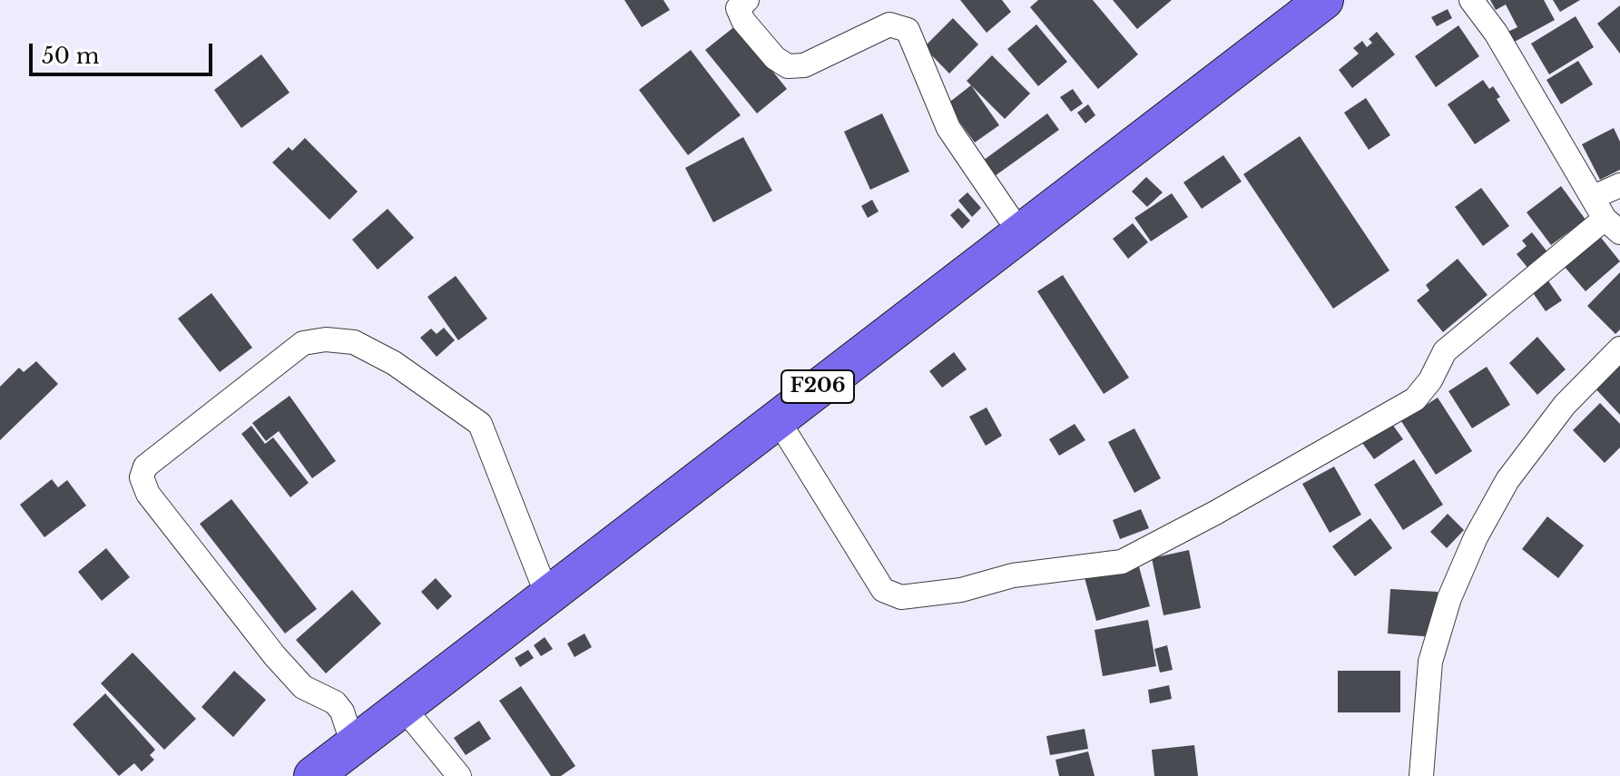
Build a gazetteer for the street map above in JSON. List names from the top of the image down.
{
  "streets": {
    "main road": ["F206"]
  },
  "scale_bar": "50 m"
}
